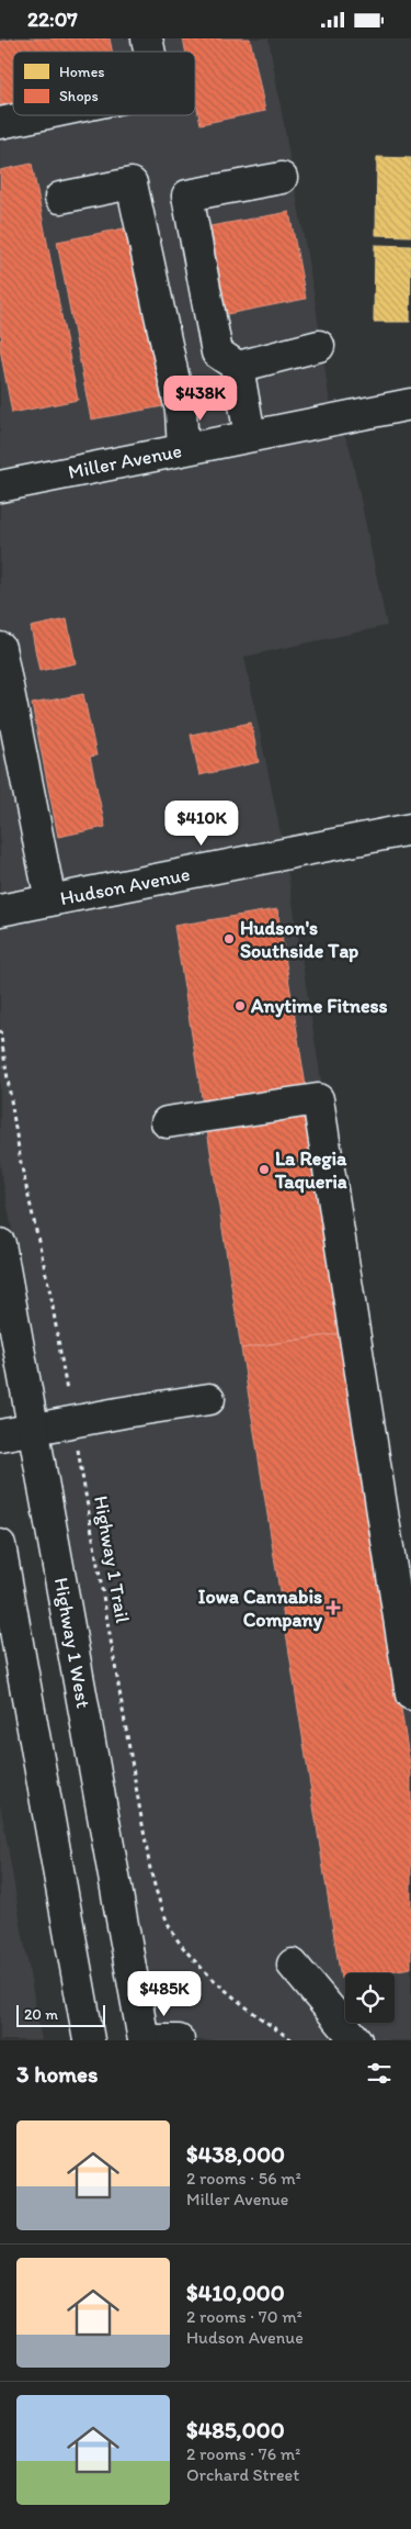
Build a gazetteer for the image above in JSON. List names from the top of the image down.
{
  "streets": {
    "main road": ["Miller Avenue", "Hudson Avenue", "Highway 1 West"],
    "path": ["Highway 1 Trail"]
  },
  "places": {
    "other": ["Hudson's Southside Tap", "Anytime Fitness", "La Regia Taqueria"],
    "health": ["Iowa Cannabis Company"]
  },
  "legend": ["Homes", "Shops"],
  "scale_bar": "20 m",
  "page": {
    "status": "22:07",
    "price": ["$438K", "$410K", "$485K"],
    "scale": "20 m",
    "heading": "3 homes",
    "list": [
      {
        "name": "$438,000",
        "note": "2 rooms · 56 m² · Miller Avenue"
      },
      {
        "name": "$410,000",
        "note": "2 rooms · 70 m² · Hudson Avenue"
      },
      {
        "name": "$485,000",
        "note": "2 rooms · 76 m² · Orchard Street"
      }
    ]
  }
}
